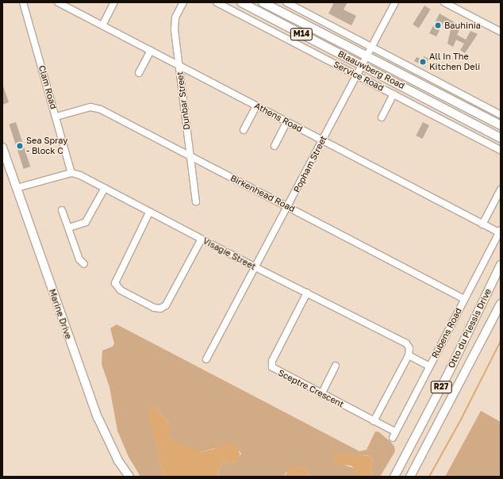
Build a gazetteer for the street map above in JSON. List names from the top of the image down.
{
  "streets": {
    "main road": [
      "M14",
      "Blaauwberg Road",
      "Marine Drive",
      "Otto du Plessis Drive",
      "R27"
    ],
    "street": [
      "Service Road",
      "Clam Road",
      "Dunbar Street",
      "Athens Road",
      "Popham Street",
      "Birkenhead Road",
      "Visagie Street",
      "Rubens Road",
      "Sceptre Crescent"
    ]
  },
  "crossings": [
    ["Blaauwberg Road", "Popham Street"],
    ["Service Road", "Popham Street"],
    ["Clam Road", "Birkenhead Road"],
    ["Clam Road", "Visagie Street"],
    ["Dunbar Street", "Athens Road"],
    ["Dunbar Street", "Birkenhead Road"],
    ["Athens Road", "Popham Street"],
    ["Athens Road", "Rubens Road"],
    ["Popham Street", "Birkenhead Road"],
    ["Popham Street", "Visagie Street"],
    ["Birkenhead Road", "Rubens Road"],
    ["Visagie Street", "Sceptre Crescent"],
    ["Rubens Road", "Sceptre Crescent"]
  ],
  "places": ["Bauhinia", "All In The Kitchen Deli", "Sea Spray - Block C"]
}
